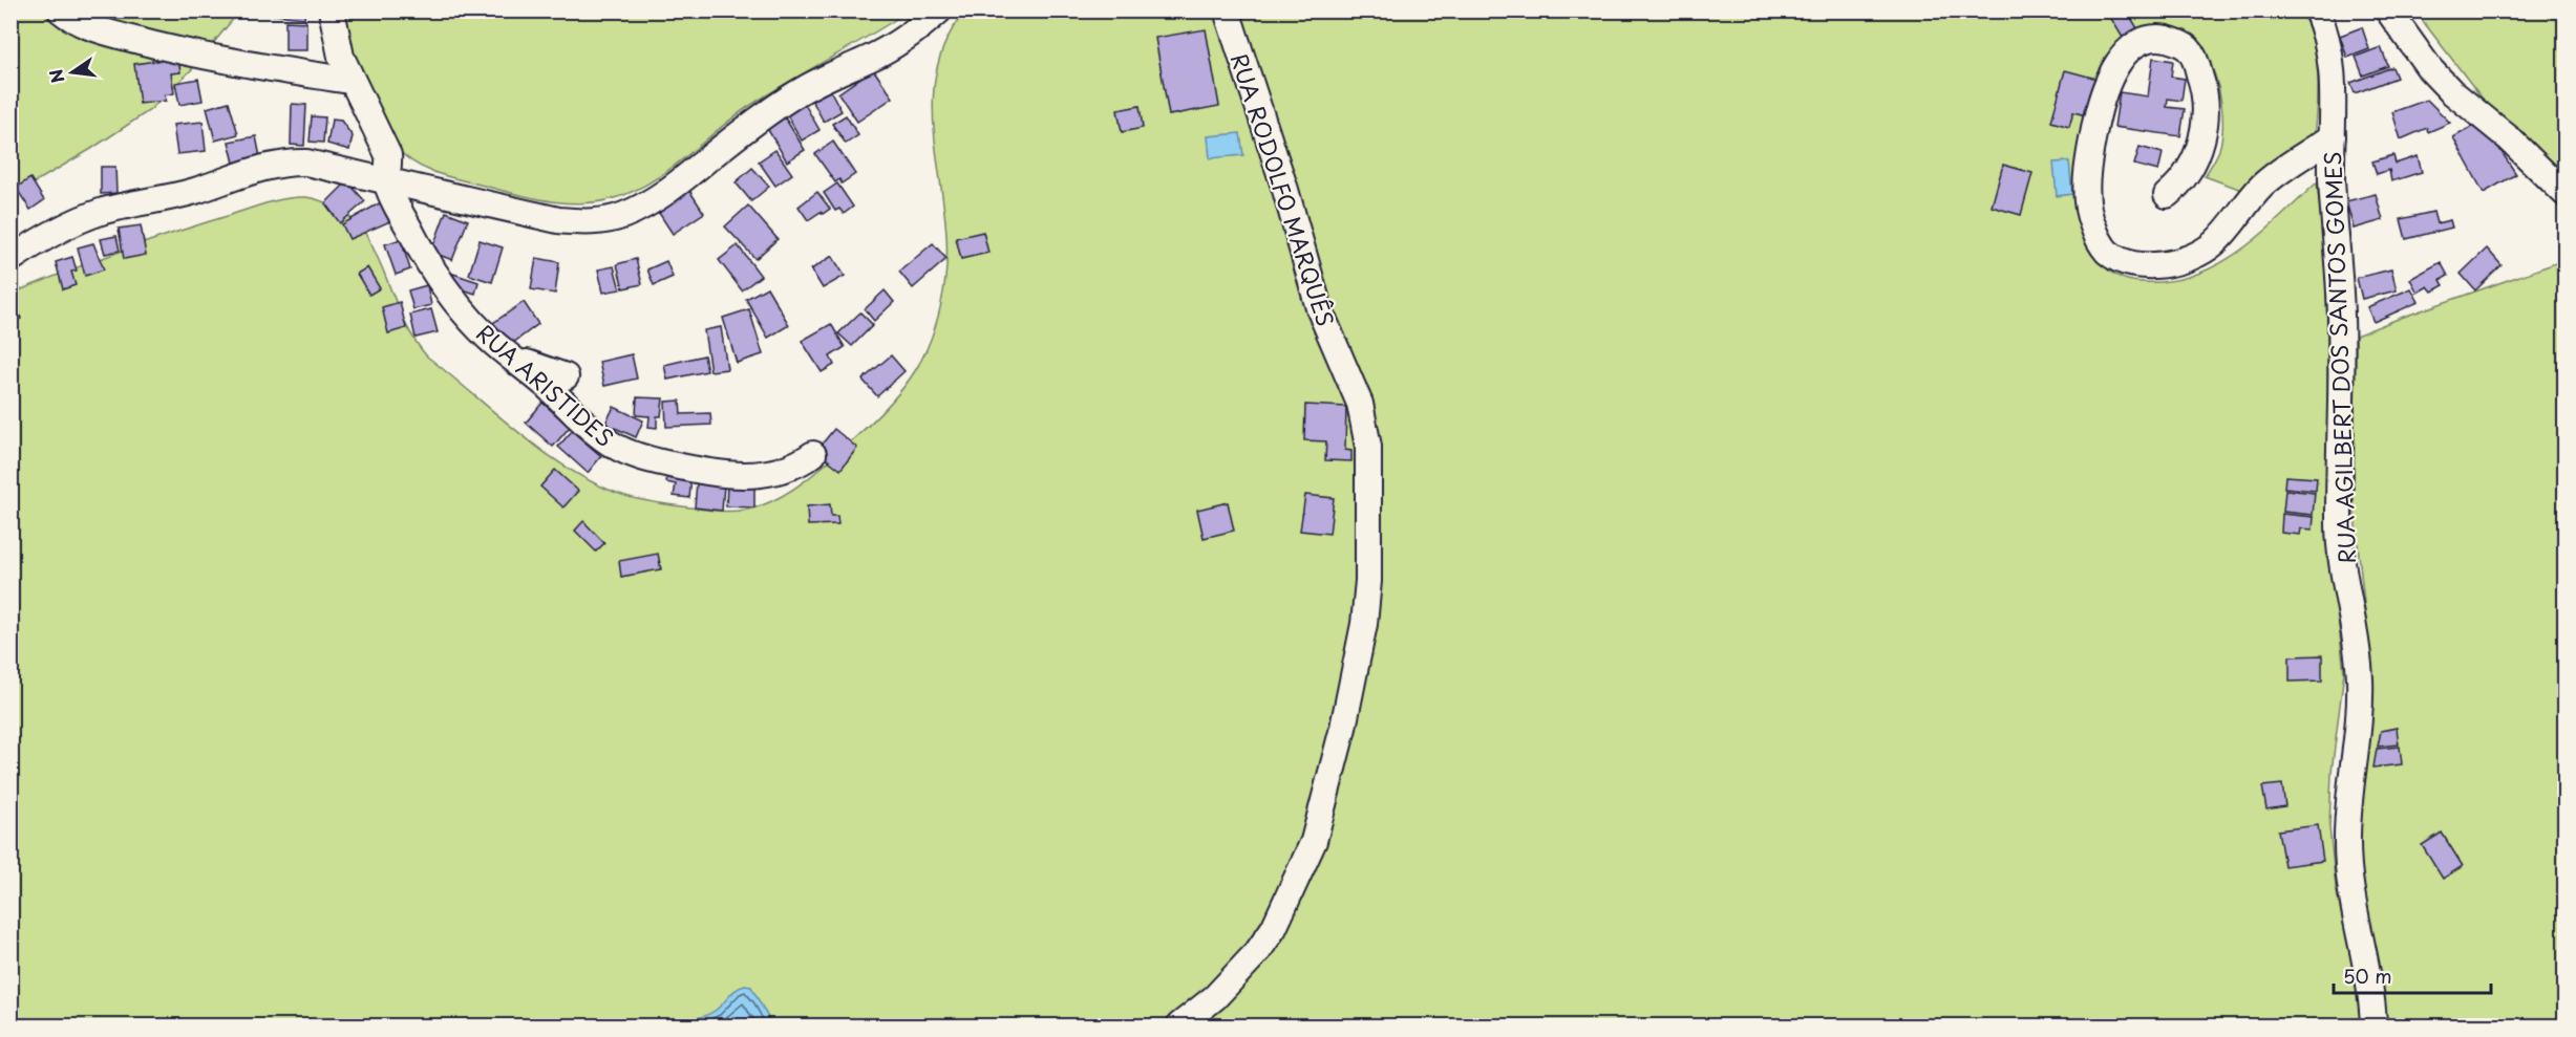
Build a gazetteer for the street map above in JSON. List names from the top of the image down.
{
  "streets": {
    "street": ["RUA RODOLFO MARQUÊS", "RUA AGILBERT DOS SANTOS GOMES", "RUA ARISTIDES"]
  },
  "scale_bar": "50 m",
  "north": "left"
}
